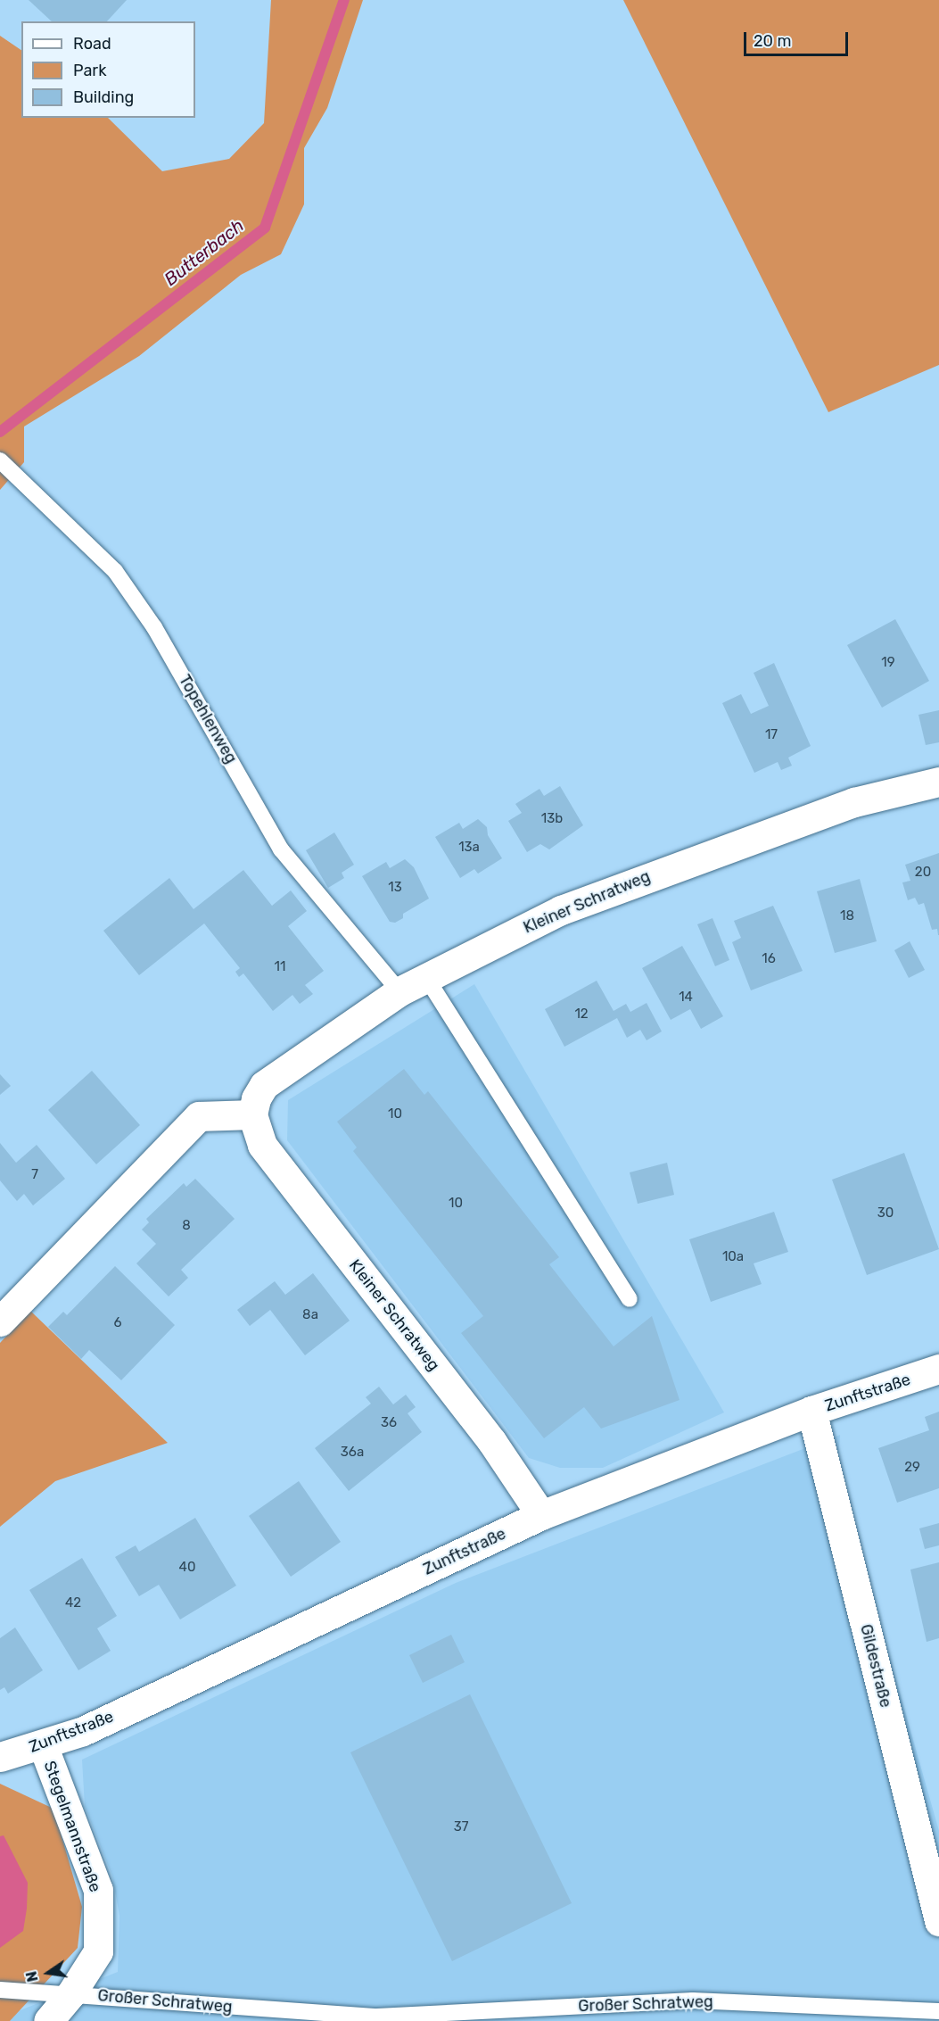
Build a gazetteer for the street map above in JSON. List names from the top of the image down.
{
  "streets": {
    "street": [
      "Kleiner Schratweg",
      "Zunftstraße",
      "Gildestraße",
      "Stegelmannstraße"
    ],
    "lane": ["Topehlenweg", "Großer Schratweg"]
  },
  "crossings": [
    ["Topehlenweg", "Kleiner Schratweg"],
    ["Kleiner Schratweg", "Zunftstraße"],
    ["Zunftstraße", "Gildestraße"],
    ["Zunftstraße", "Stegelmannstraße"],
    ["Stegelmannstraße", "Großer Schratweg"]
  ],
  "water": ["Butterbach"],
  "house_numbers": [
    "19",
    "17",
    "13b",
    "13a",
    "20",
    "13",
    "18",
    "16",
    "11",
    "14",
    "12",
    "10",
    "7",
    "10",
    "30",
    "8",
    "10a",
    "8a",
    "6",
    "36",
    "36a",
    "29",
    "40",
    "42",
    "37"
  ],
  "legend": ["Road", "Park", "Building"],
  "scale_bar": "20 m",
  "north": "left"
}
